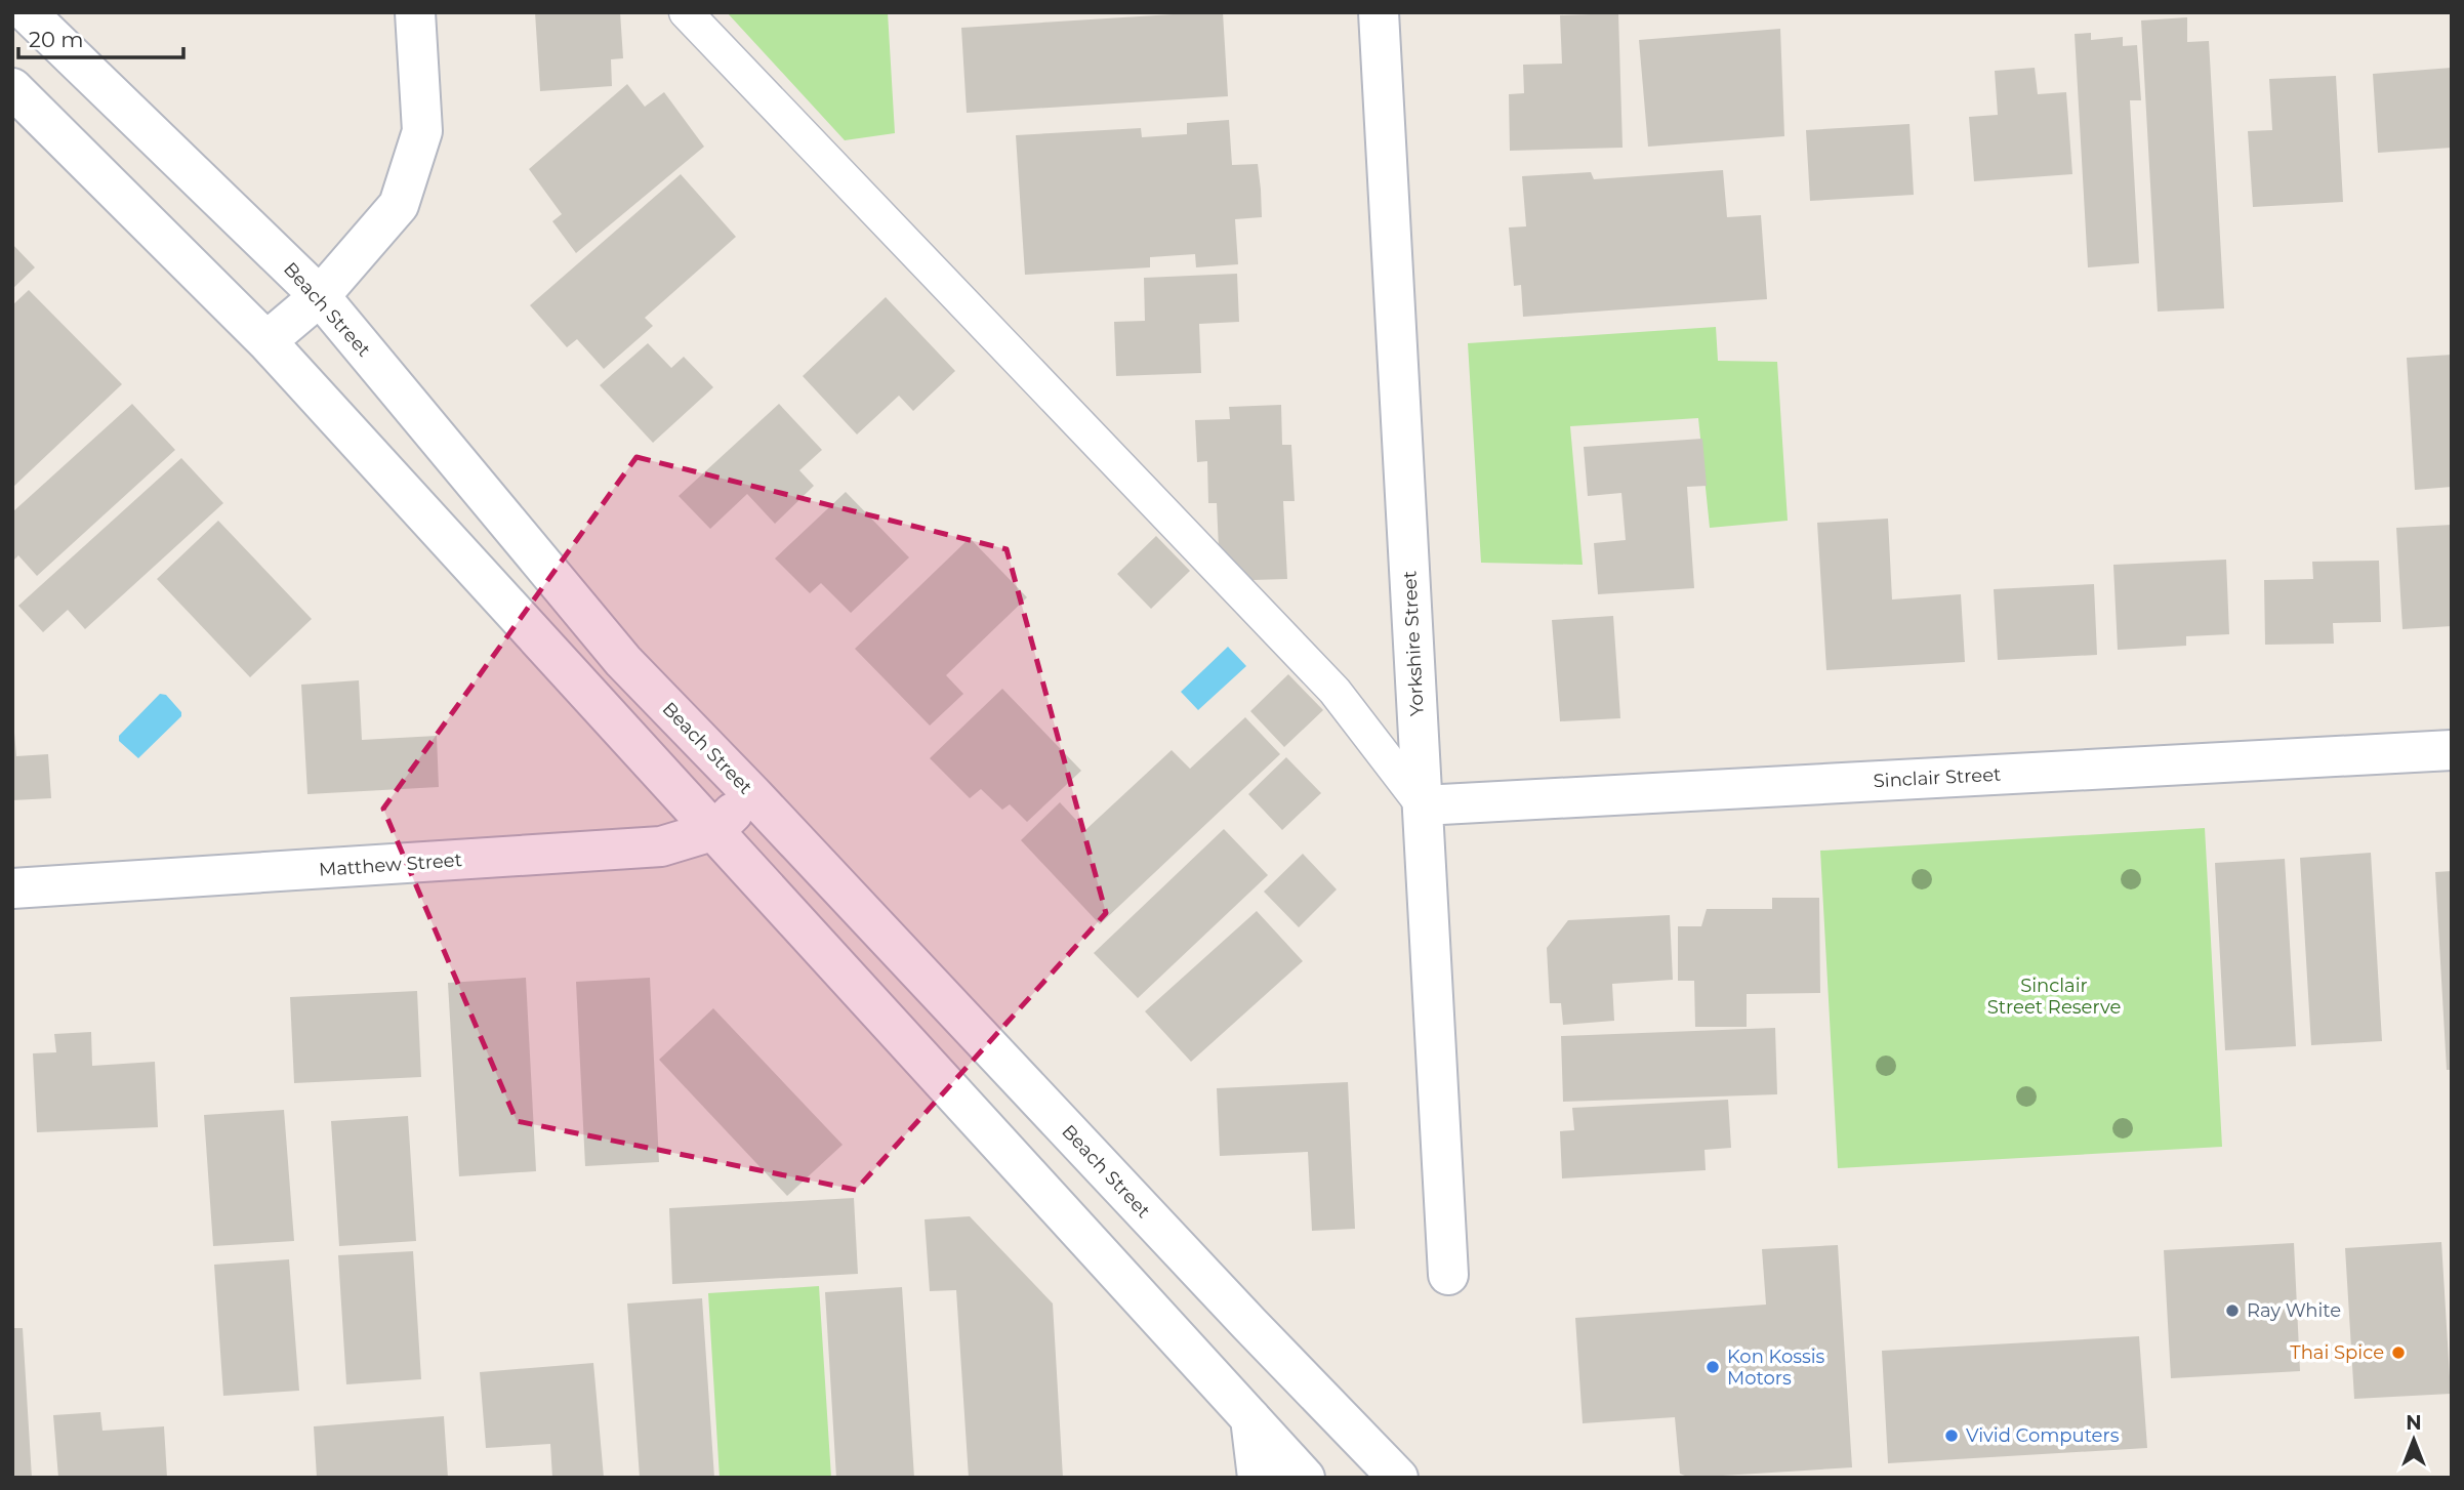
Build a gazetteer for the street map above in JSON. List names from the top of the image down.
{
  "streets": {
    "street": [
      "Beach Street",
      "Yorkshire Street",
      "Sinclair Street",
      "Matthew Street"
    ]
  },
  "crossings": [
    ["Beach Street", "Matthew Street"],
    ["Yorkshire Street", "Sinclair Street"]
  ],
  "parks": ["Sinclair Street Reserve"],
  "places": [
    "Ray White",
    "Thai Spice",
    "Kon Kossis Motors",
    "Vivid Computers"
  ],
  "scale_bar": "20 m",
  "north": "top"
}
